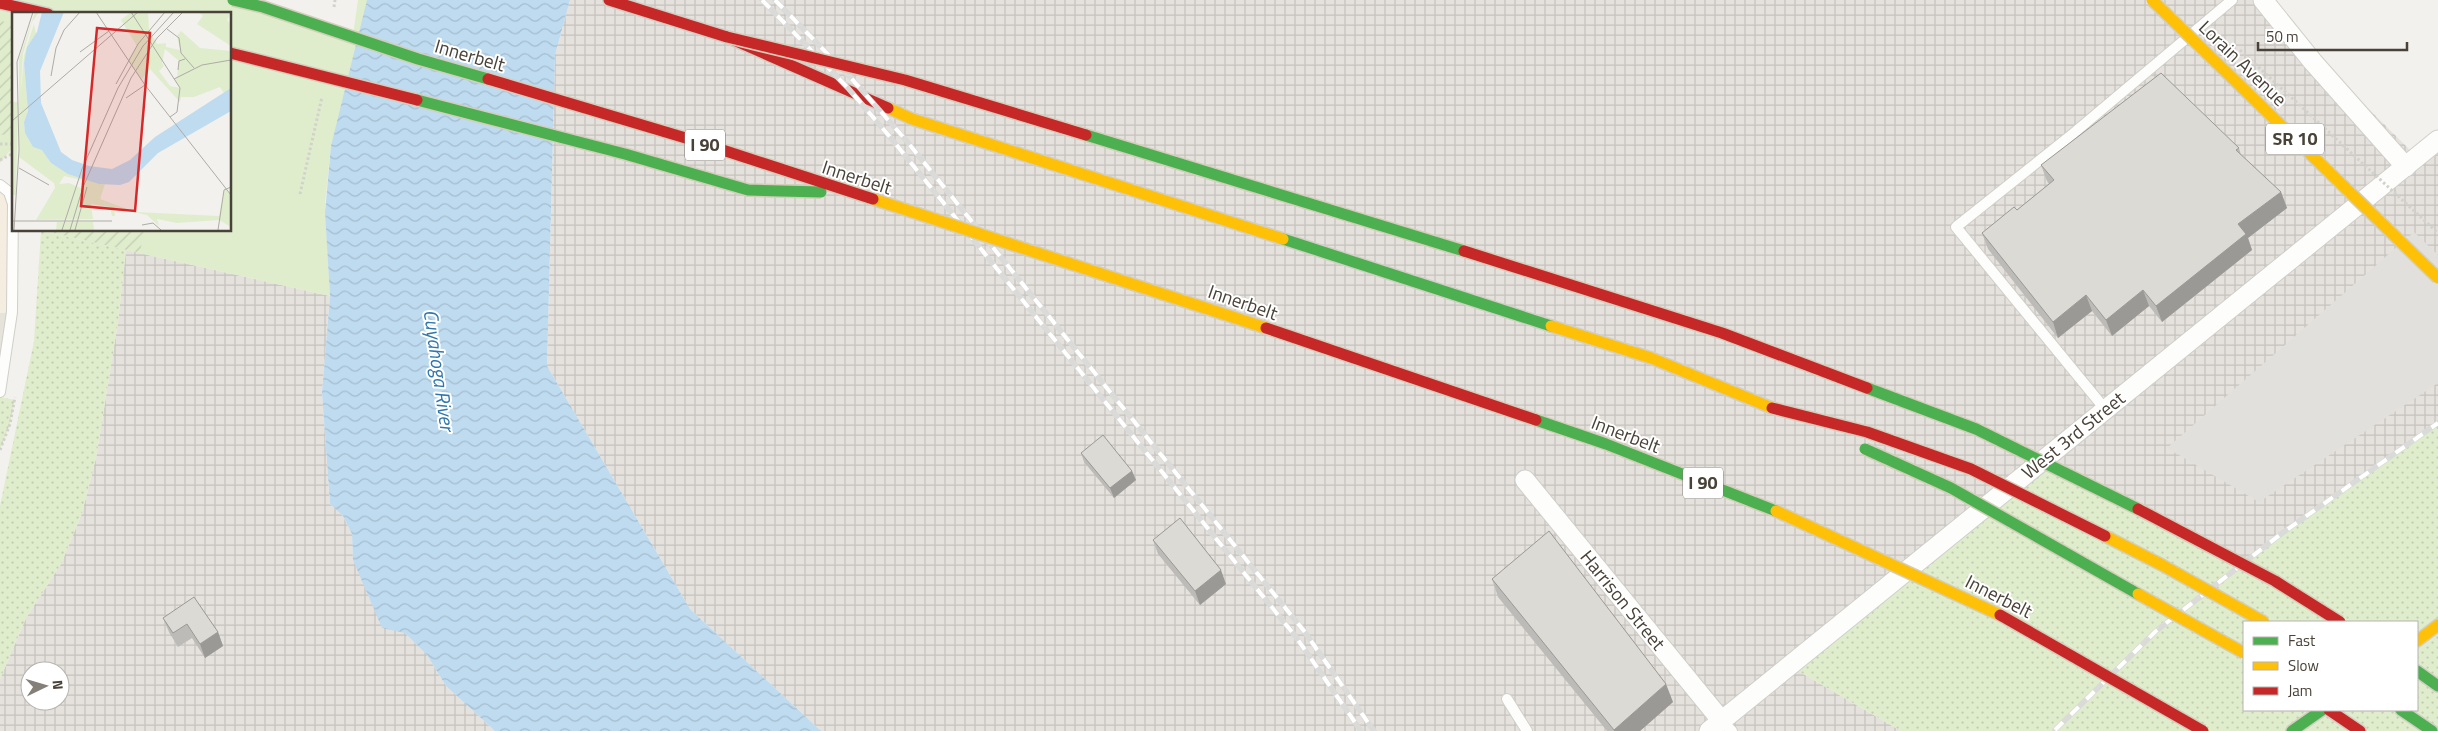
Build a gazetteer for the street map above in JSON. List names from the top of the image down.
{
  "streets": {
    "main road": [
      "Innerbelt",
      "Lorain Avenue",
      "SR 10",
      "I 90"
    ],
    "street": ["West 3rd Street", "Harrison Street"]
  },
  "crossings": [
    ["West 3rd Street", "Harrison Street"]
  ],
  "water": ["Cuyahoga River"],
  "legend": ["Fast", "Slow", "Jam"],
  "scale_bar": "50 m",
  "north": "right"
}
